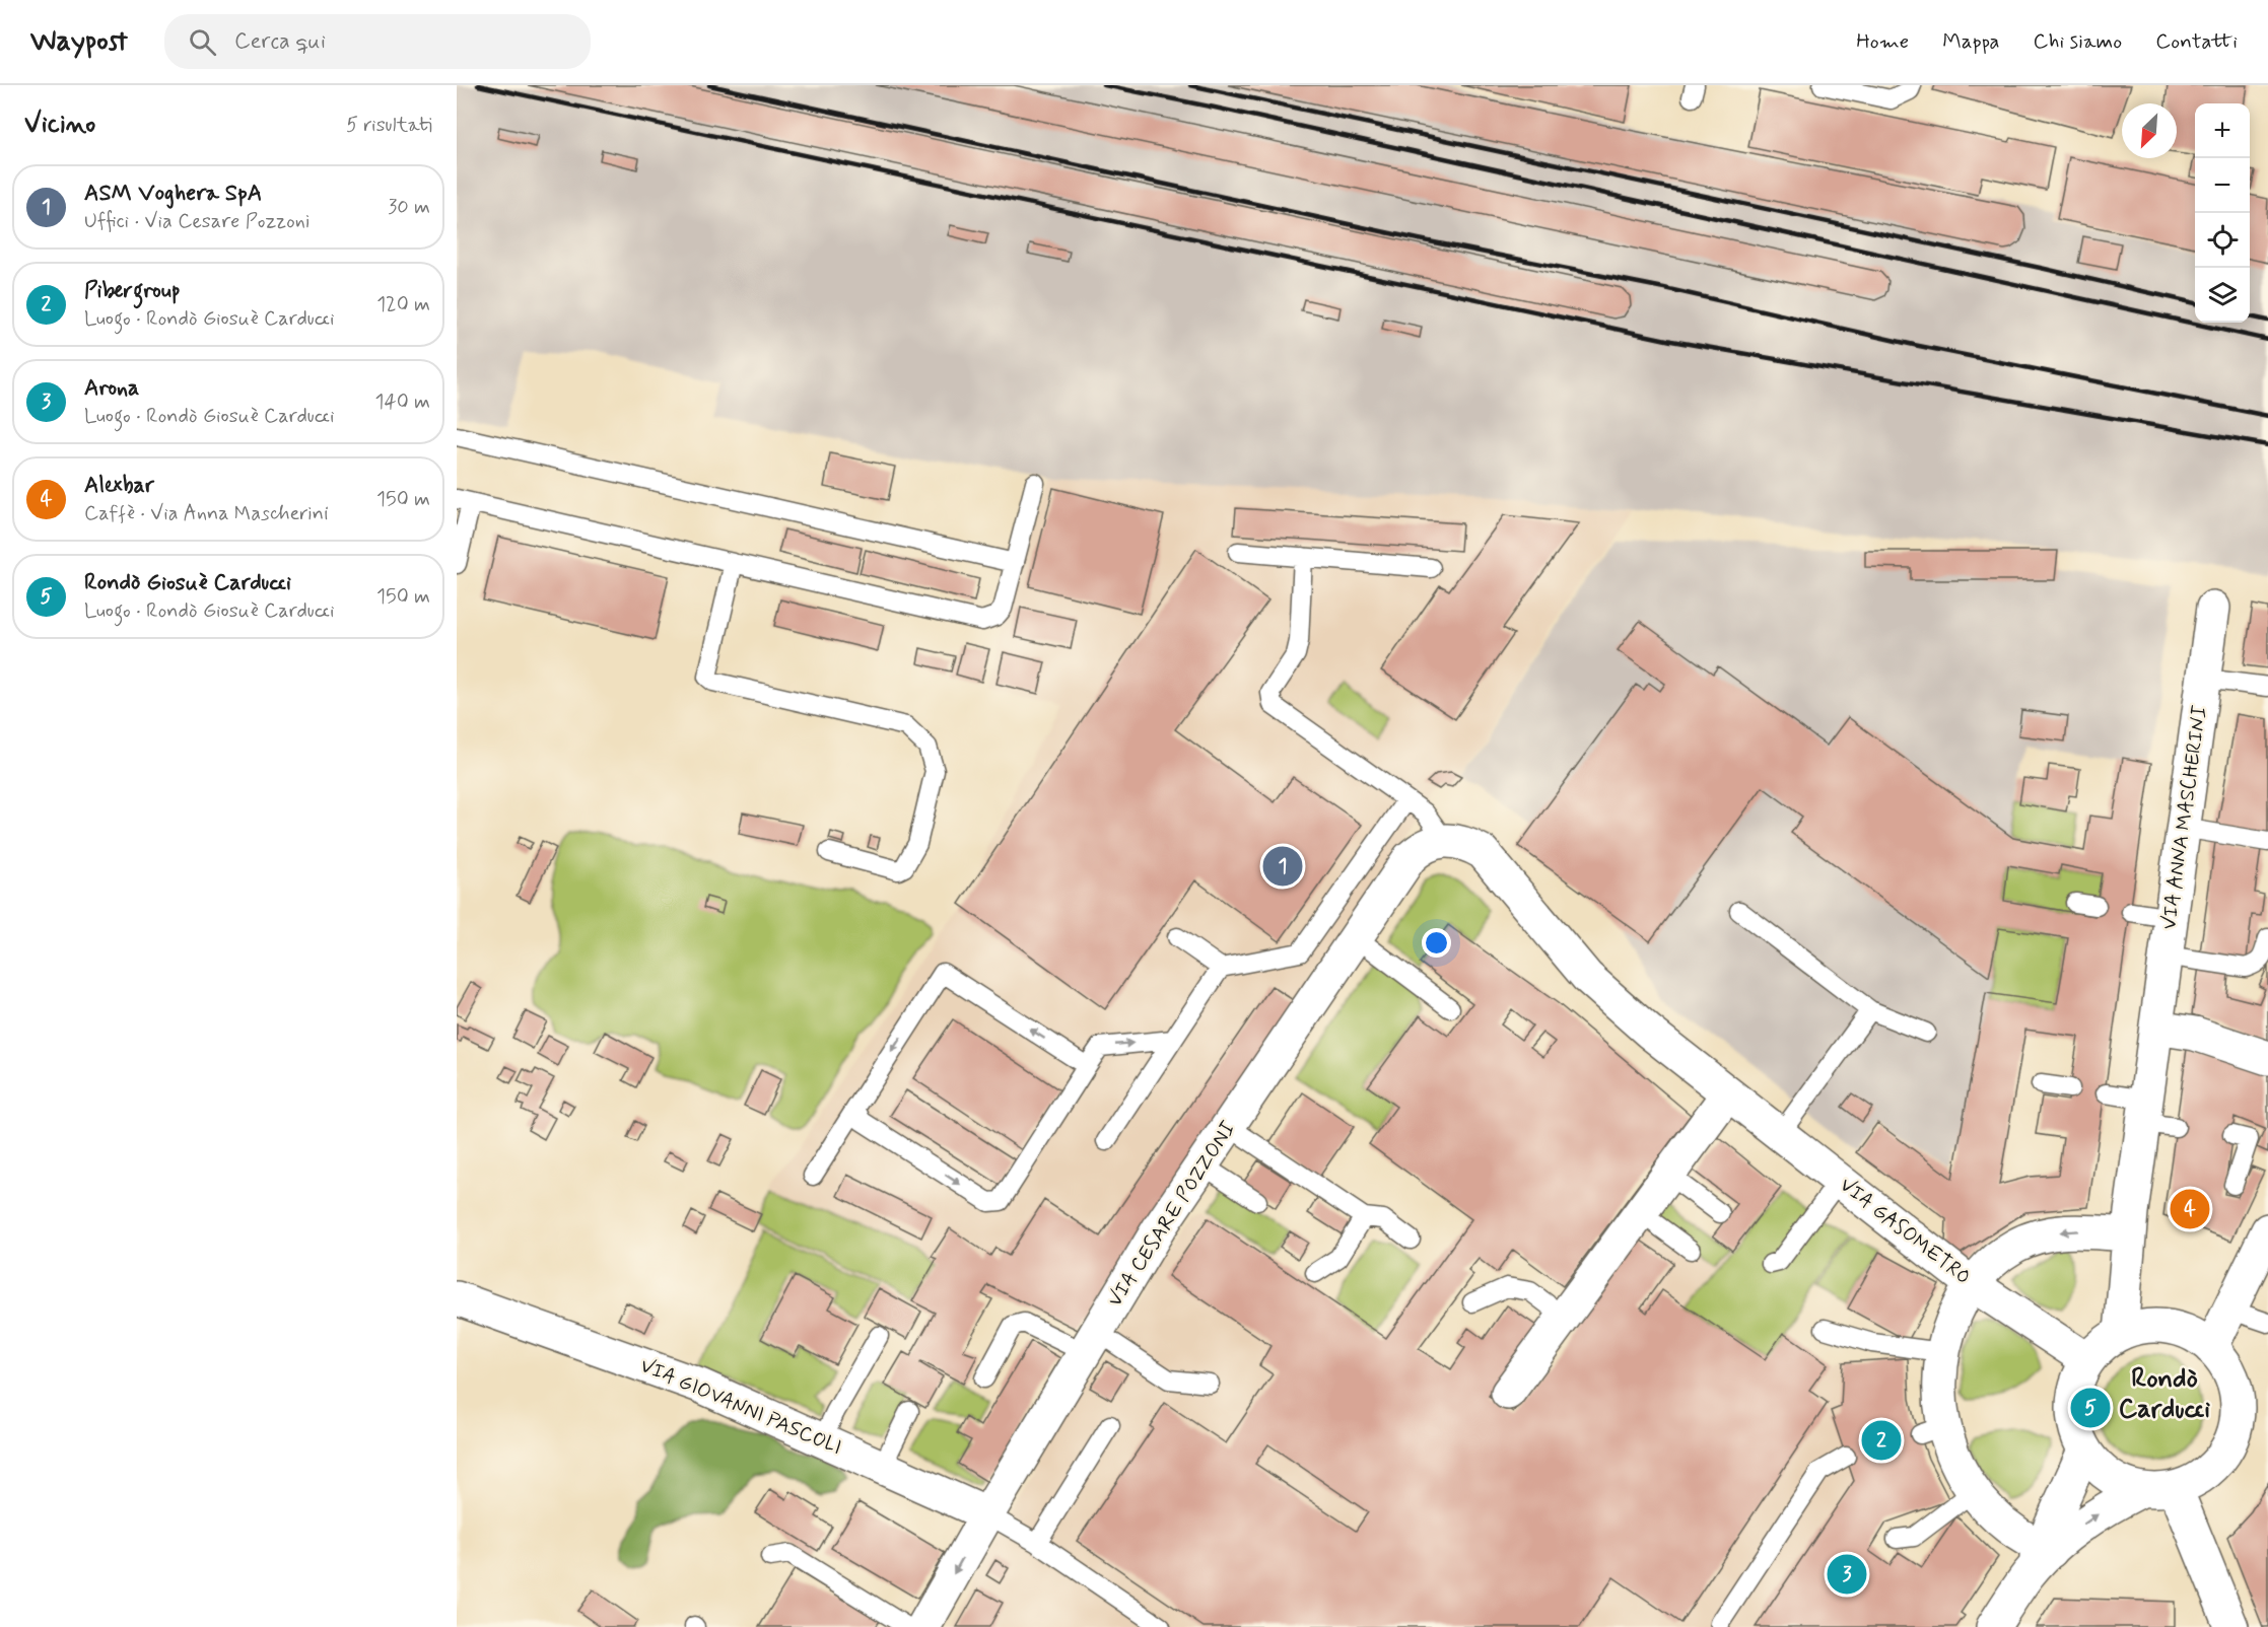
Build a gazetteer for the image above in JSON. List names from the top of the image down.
{
  "streets": {
    "street": [
      "VIA ANNA MASCHERINI",
      "VIA CESARE POZZONI",
      "VIA GASOMETRO",
      "VIA GIOVANNI PASCOLI"
    ]
  },
  "crossings": [
    ["VIA ANNA MASCHERINI", "VIA GASOMETRO"],
    ["VIA CESARE POZZONI", "VIA GASOMETRO"],
    ["VIA CESARE POZZONI", "VIA GIOVANNI PASCOLI"]
  ],
  "districts": ["Rondò Carducci"],
  "north": "bottom left",
  "page": {
    "header": "Waypost",
    "search": "Cerca qui",
    "nav": [
      "Home",
      "Mappa",
      "Chi siamo",
      "Contatti"
    ],
    "heading": ["Vicino", "5 risultati"],
    "map_buttons": ["+", "−"],
    "list": [
      {
        "mark": "1",
        "name": "ASM Voghera SpA",
        "note": "Uffici · Via Cesare Pozzoni",
        "value": "30 m"
      },
      {
        "mark": "2",
        "name": "Pibergroup",
        "note": "Luogo · Rondò Giosuè Carducci",
        "value": "120 m"
      },
      {
        "mark": "3",
        "name": "Arona",
        "note": "Luogo · Rondò Giosuè Carducci",
        "value": "140 m"
      },
      {
        "mark": "4",
        "name": "Alexbar",
        "note": "Caffè · Via Anna Mascherini",
        "value": "150 m"
      },
      {
        "mark": "5",
        "name": "Rondò Giosuè Carducci",
        "note": "Luogo · Rondò Giosuè Carducci",
        "value": "150 m"
      }
    ],
    "pins": [
      "1",
      "4",
      "5",
      "2",
      "3"
    ]
  }
}
